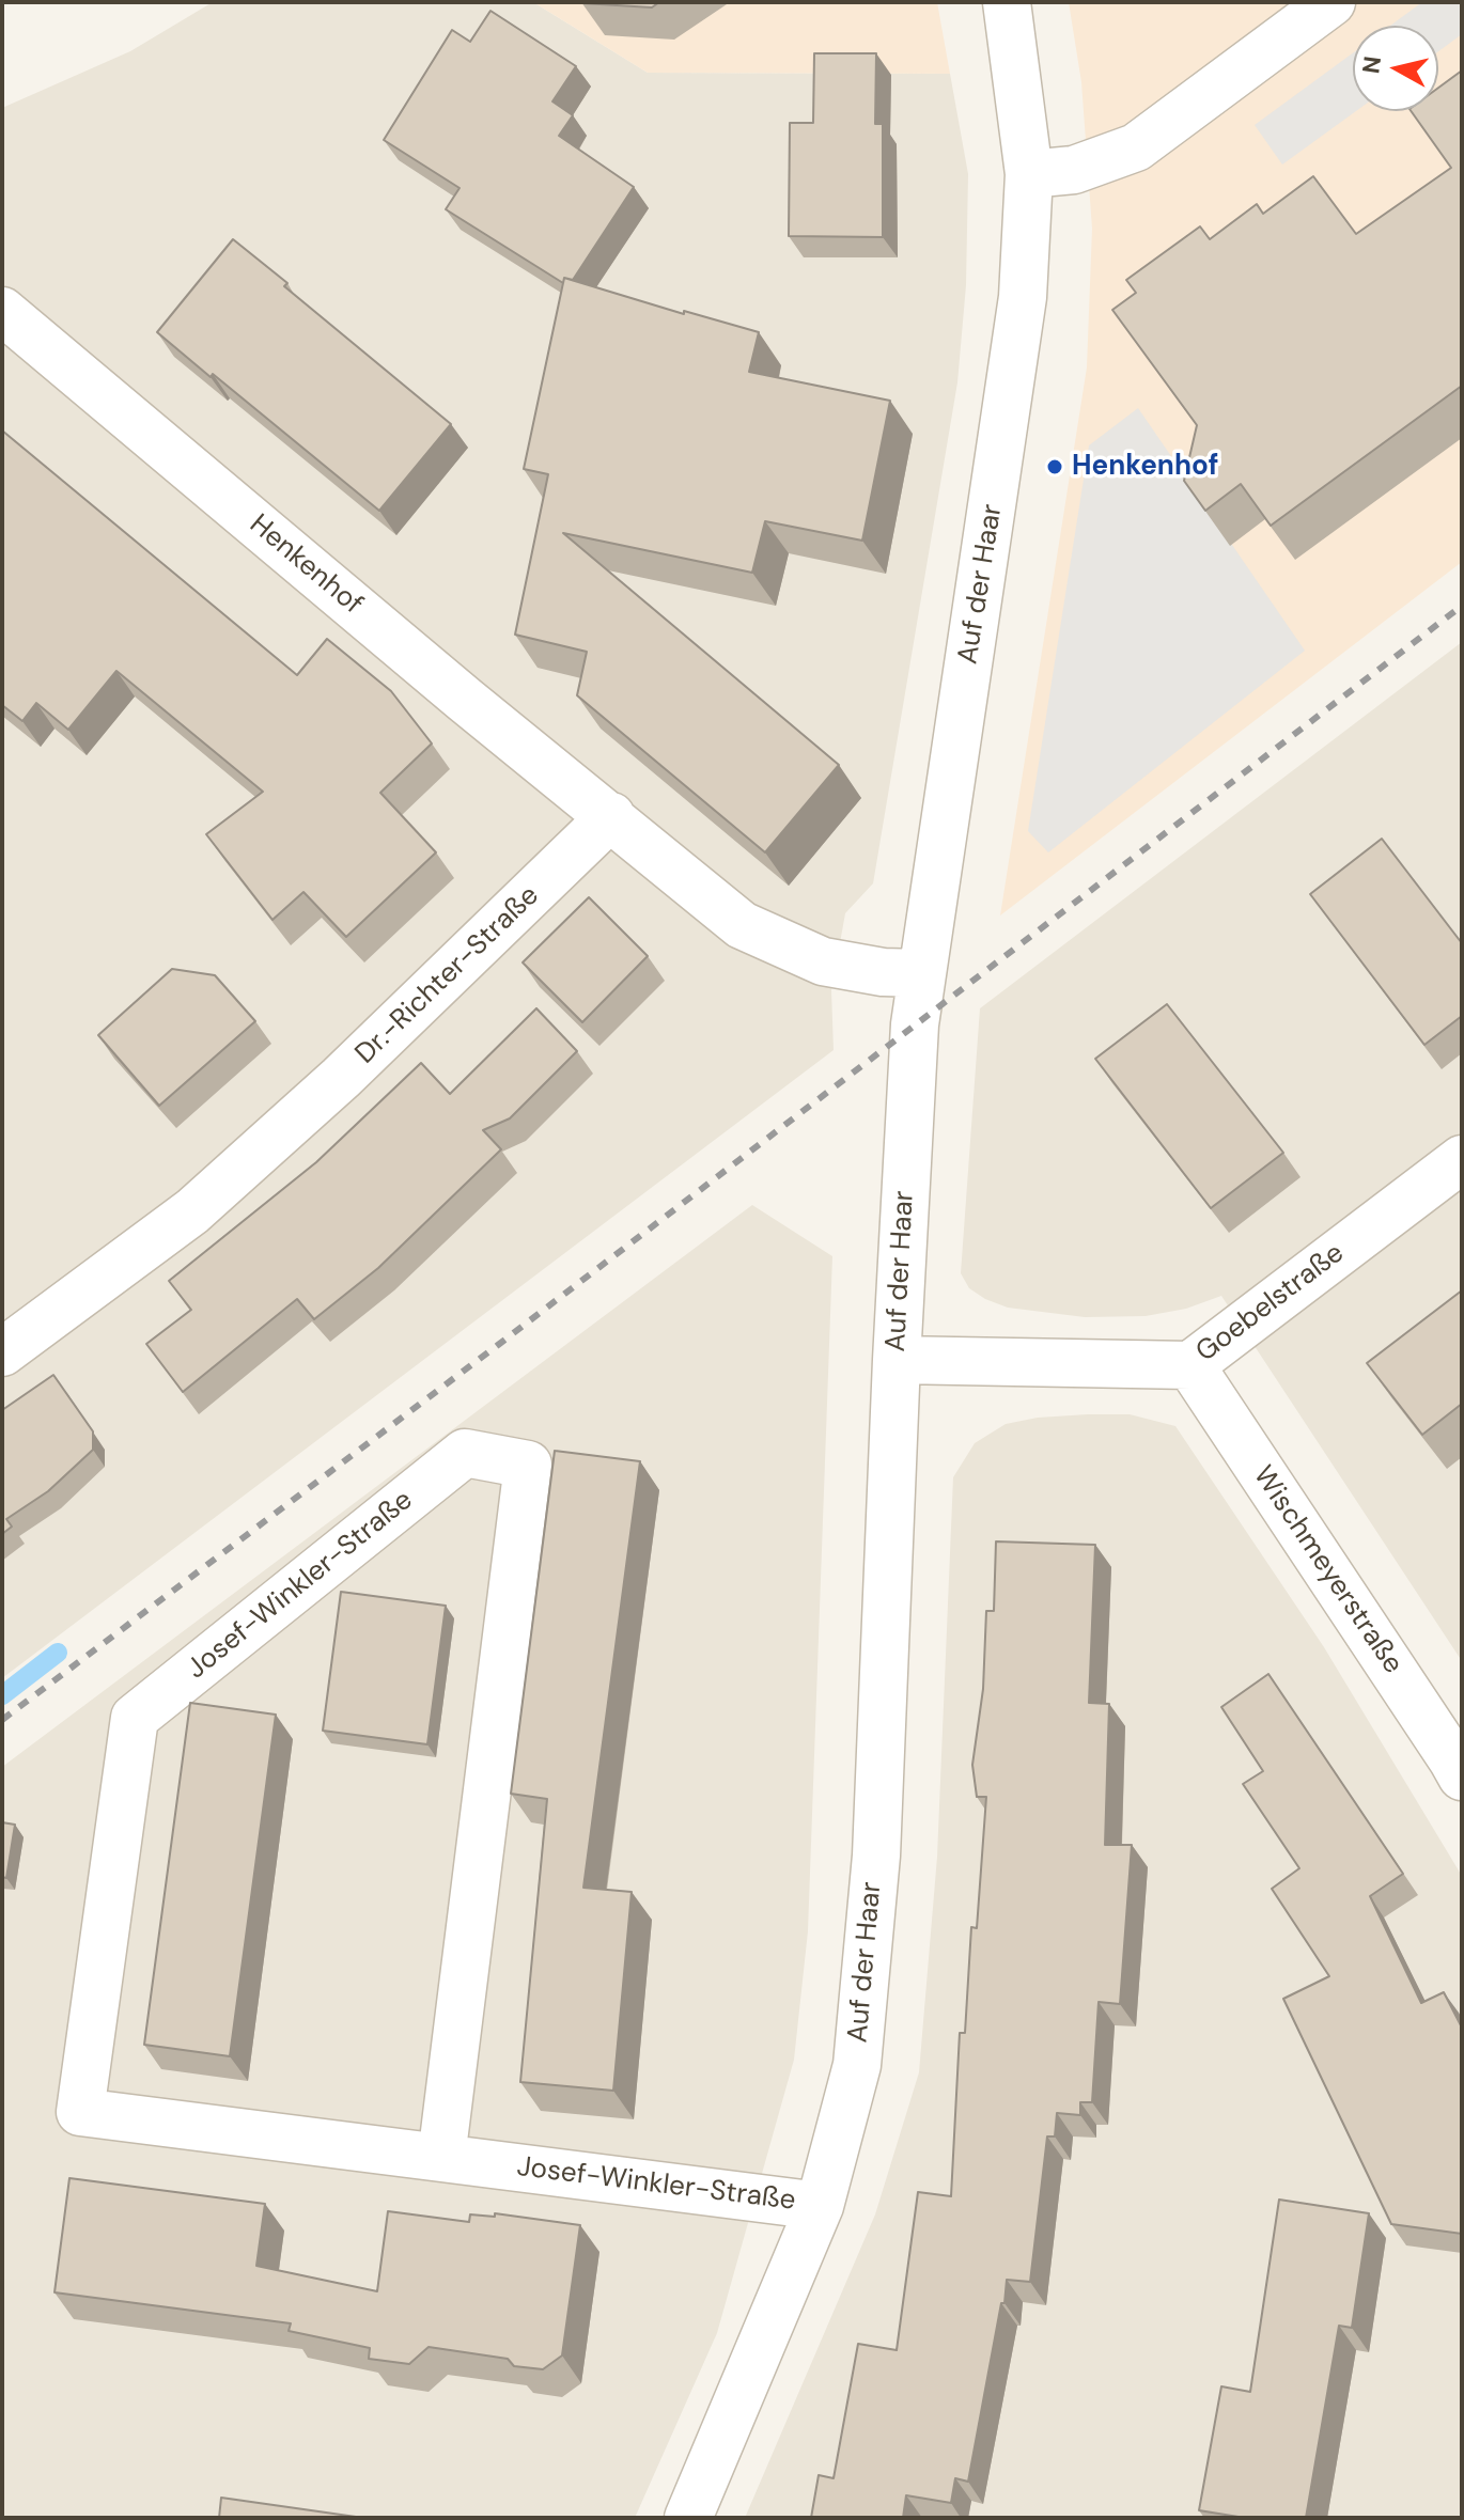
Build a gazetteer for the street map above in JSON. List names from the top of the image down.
{
  "streets": {
    "street": [
      "Henkenhof",
      "Auf der Haar",
      "Dr.-Richter-Straße",
      "Goebelstraße",
      "Wischmeyerstraße",
      "Josef-Winkler-Straße"
    ]
  },
  "crossings": [
    ["Henkenhof", "Dr.-Richter-Straße"],
    ["Auf der Haar", "Goebelstraße"],
    ["Auf der Haar", "Josef-Winkler-Straße"],
    ["Goebelstraße", "Wischmeyerstraße"]
  ],
  "places": ["Henkenhof"],
  "north": "left"
}
